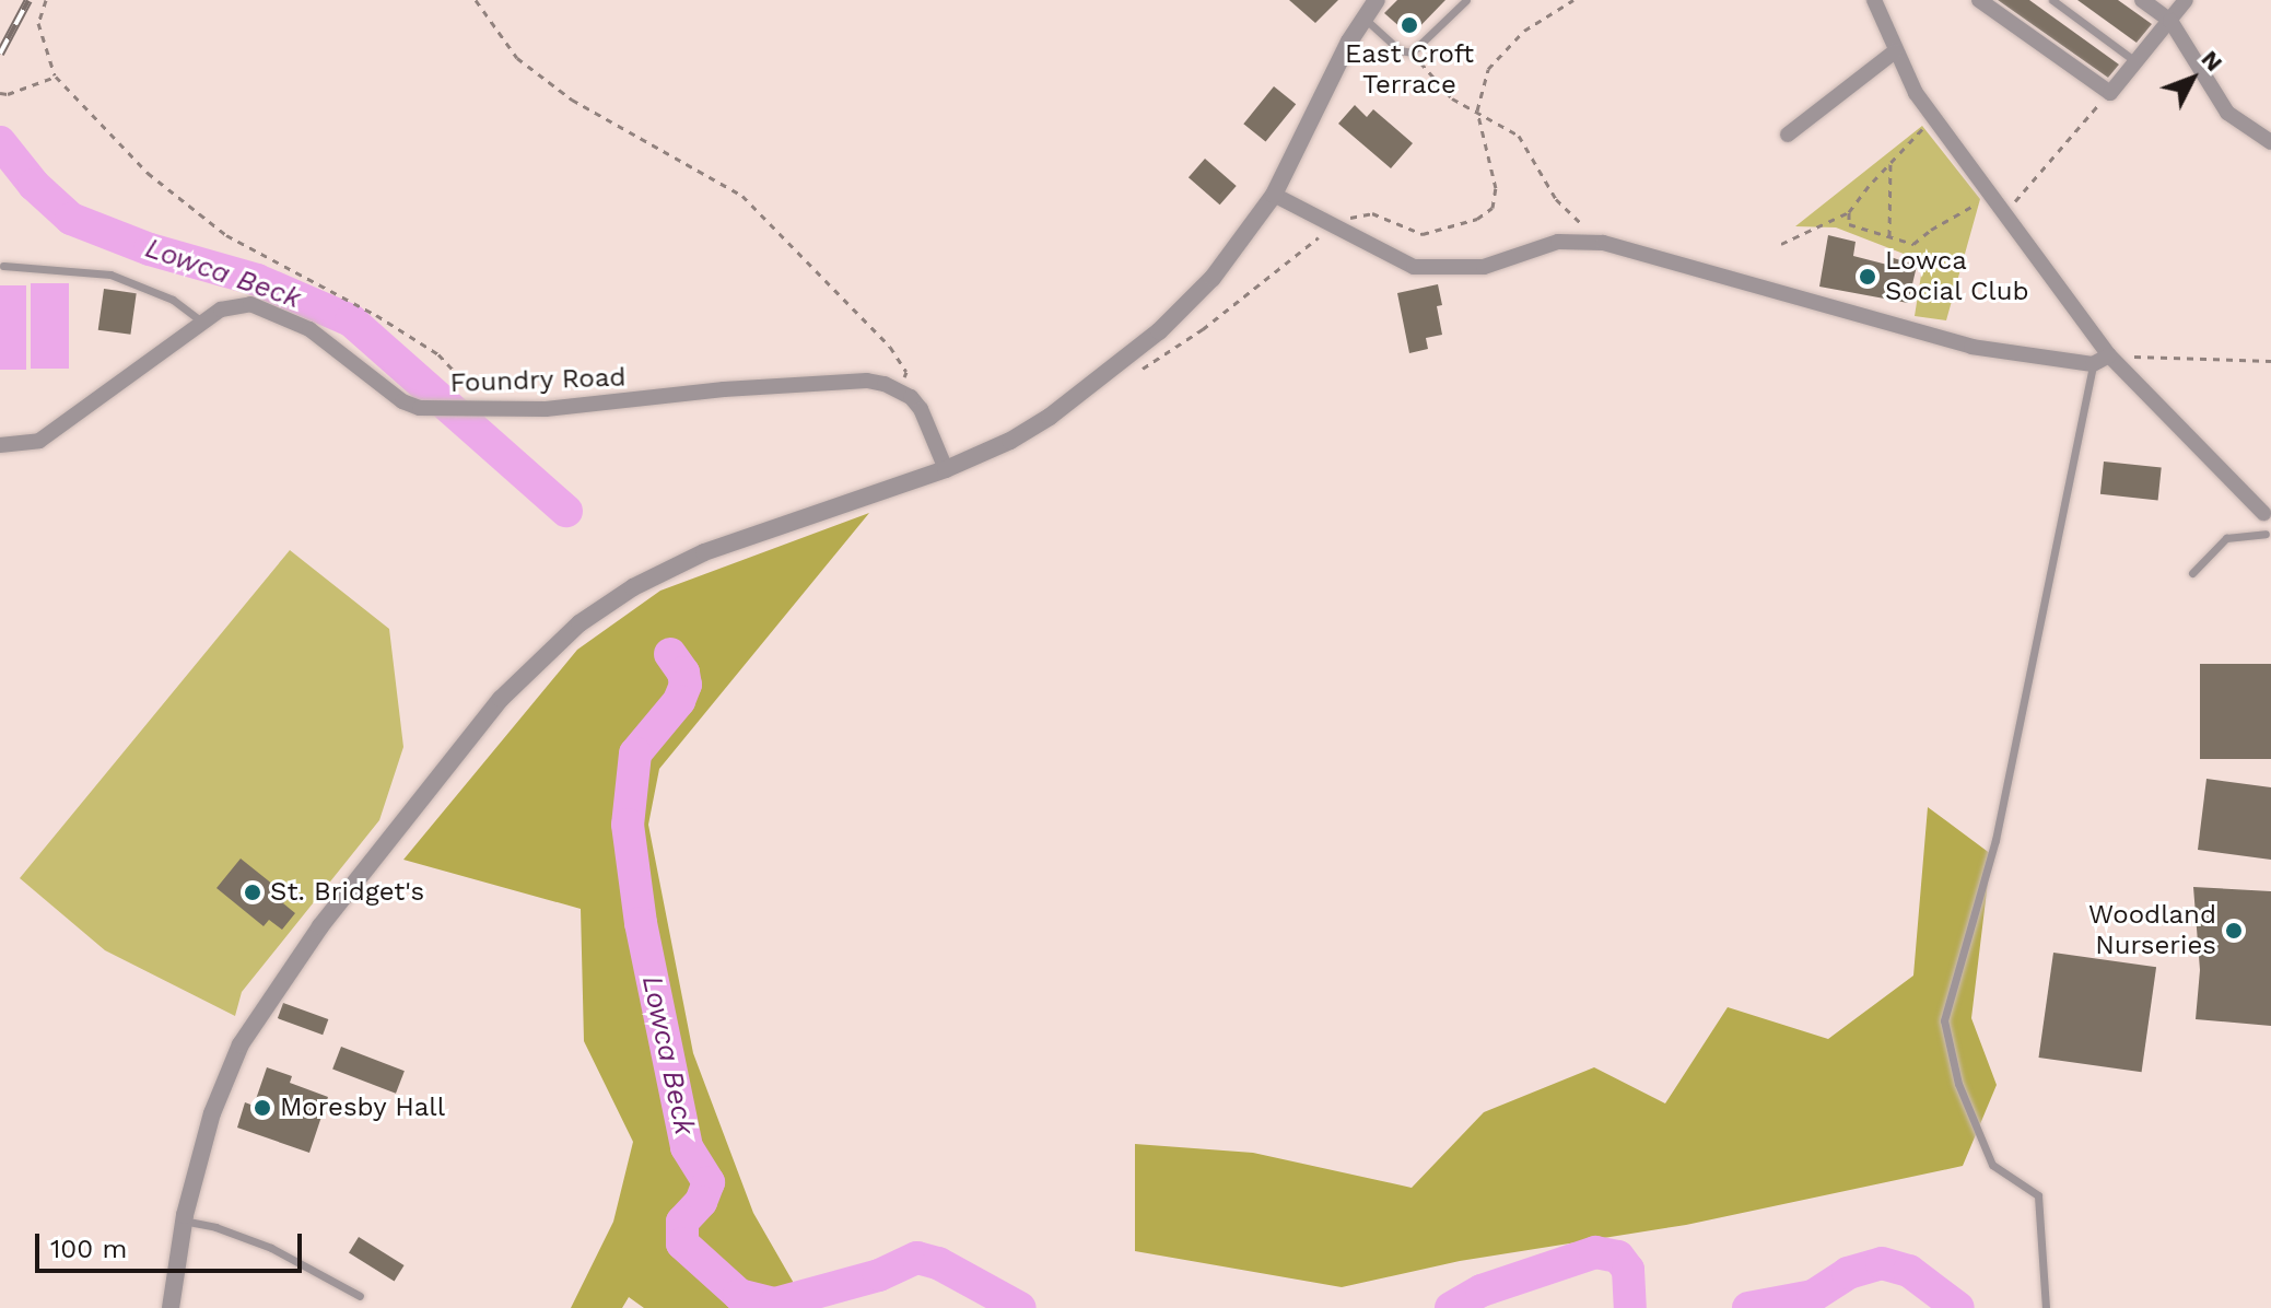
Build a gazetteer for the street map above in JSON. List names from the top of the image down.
{
  "streets": {
    "street": ["Foundry Road"]
  },
  "water": ["Lowca Beck"],
  "places": [
    "East Croft Terrace",
    "Lowca Social Club",
    "St. Bridget's",
    "Woodland Nurseries",
    "Moresby Hall"
  ],
  "scale_bar": "100 m",
  "north": "top right"
}
